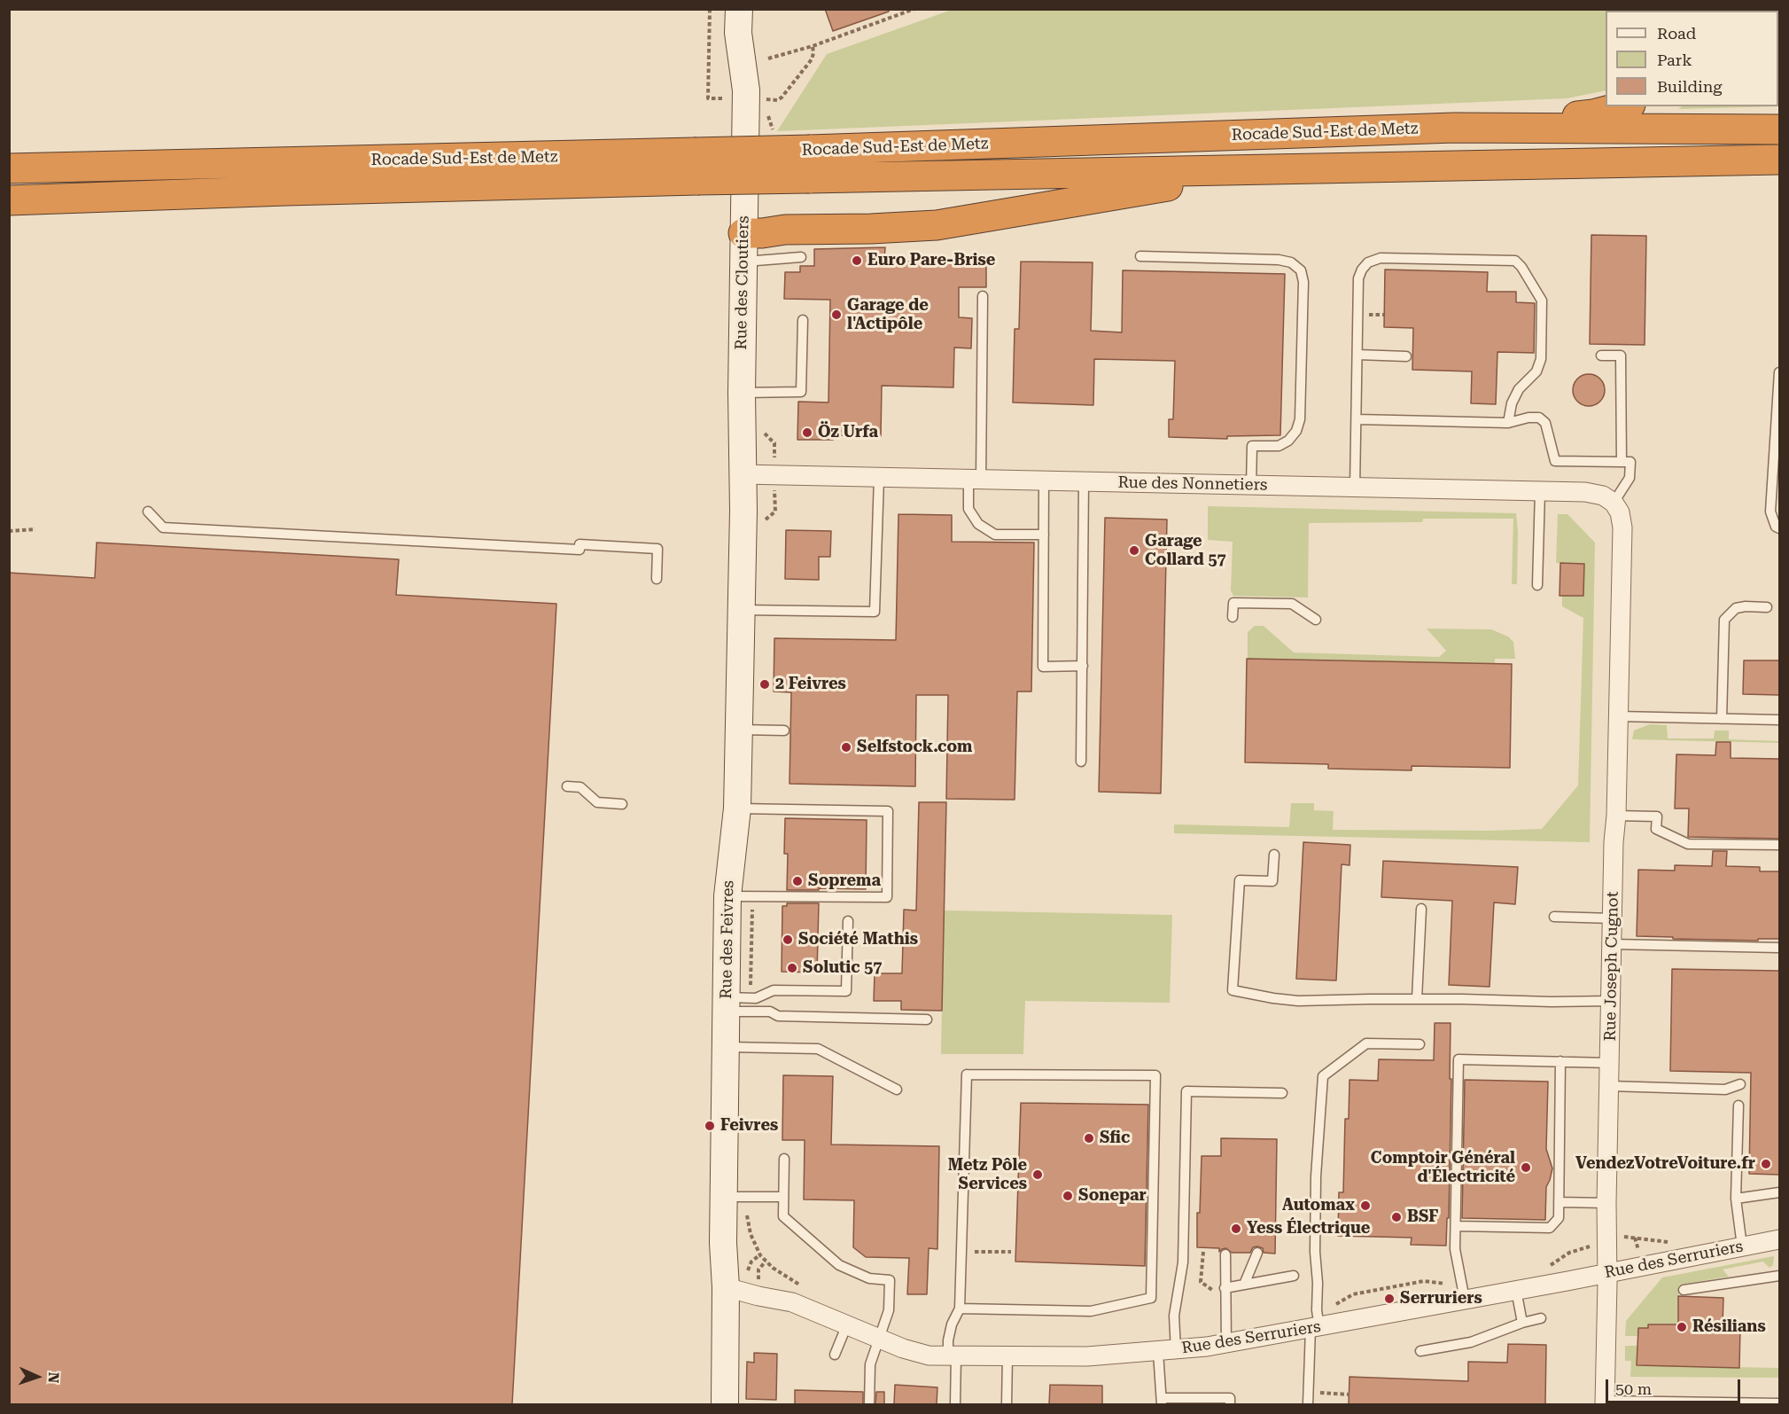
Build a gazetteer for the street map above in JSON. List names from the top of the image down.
{
  "streets": {
    "highway": ["Rocade Sud-Est de Metz"],
    "street": [
      "Rue des Cloutiers",
      "Rue des Nonnetiers",
      "Rue des Feivres",
      "Rue Joseph Cugnot",
      "Rue des Serruriers"
    ]
  },
  "crossings": [
    ["Rue des Cloutiers", "Rue des Nonnetiers"],
    ["Rue des Cloutiers", "Rue des Feivres"],
    ["Rue des Nonnetiers", "Rue des Feivres"],
    ["Rue des Nonnetiers", "Rue Joseph Cugnot"],
    ["Rue des Feivres", "Rue des Serruriers"],
    ["Rue Joseph Cugnot", "Rue des Serruriers"]
  ],
  "places": [
    "Euro Pare-Brise",
    "Garage de l'Actipôle",
    "Öz Urfa",
    "Garage Collard 57",
    "2 Feivres",
    "Selfstock.com",
    "Soprema",
    "Société Mathis",
    "Solutic 57",
    "Feivres",
    "Sfic",
    "VendezVotreVoiture.fr",
    "Comptoir Général d'Électricité",
    "Metz Pôle Services",
    "Sonepar",
    "Automax",
    "BSF",
    "Yess Électrique",
    "Serruriers",
    "Résilians"
  ],
  "legend": ["Road", "Park", "Building"],
  "scale_bar": "50 m",
  "north": "right"
}
